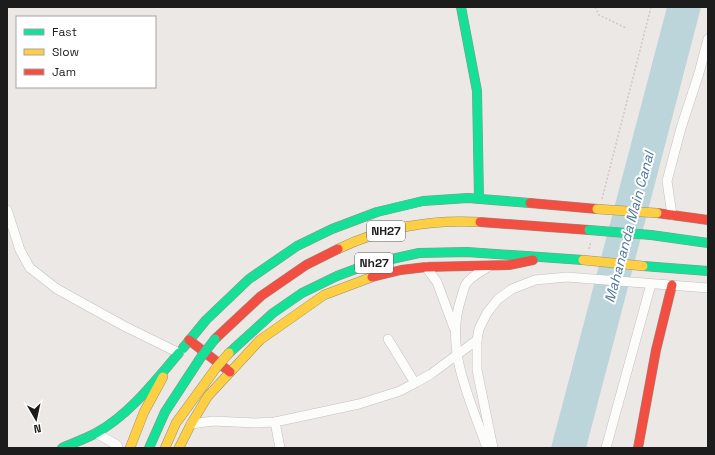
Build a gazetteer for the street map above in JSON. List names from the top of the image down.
{
  "streets": {
    "main road": ["NH27", "Nh27"]
  },
  "water": ["Mahananda Main Canal"],
  "legend": ["Fast", "Slow", "Jam"],
  "north": "bottom"
}
